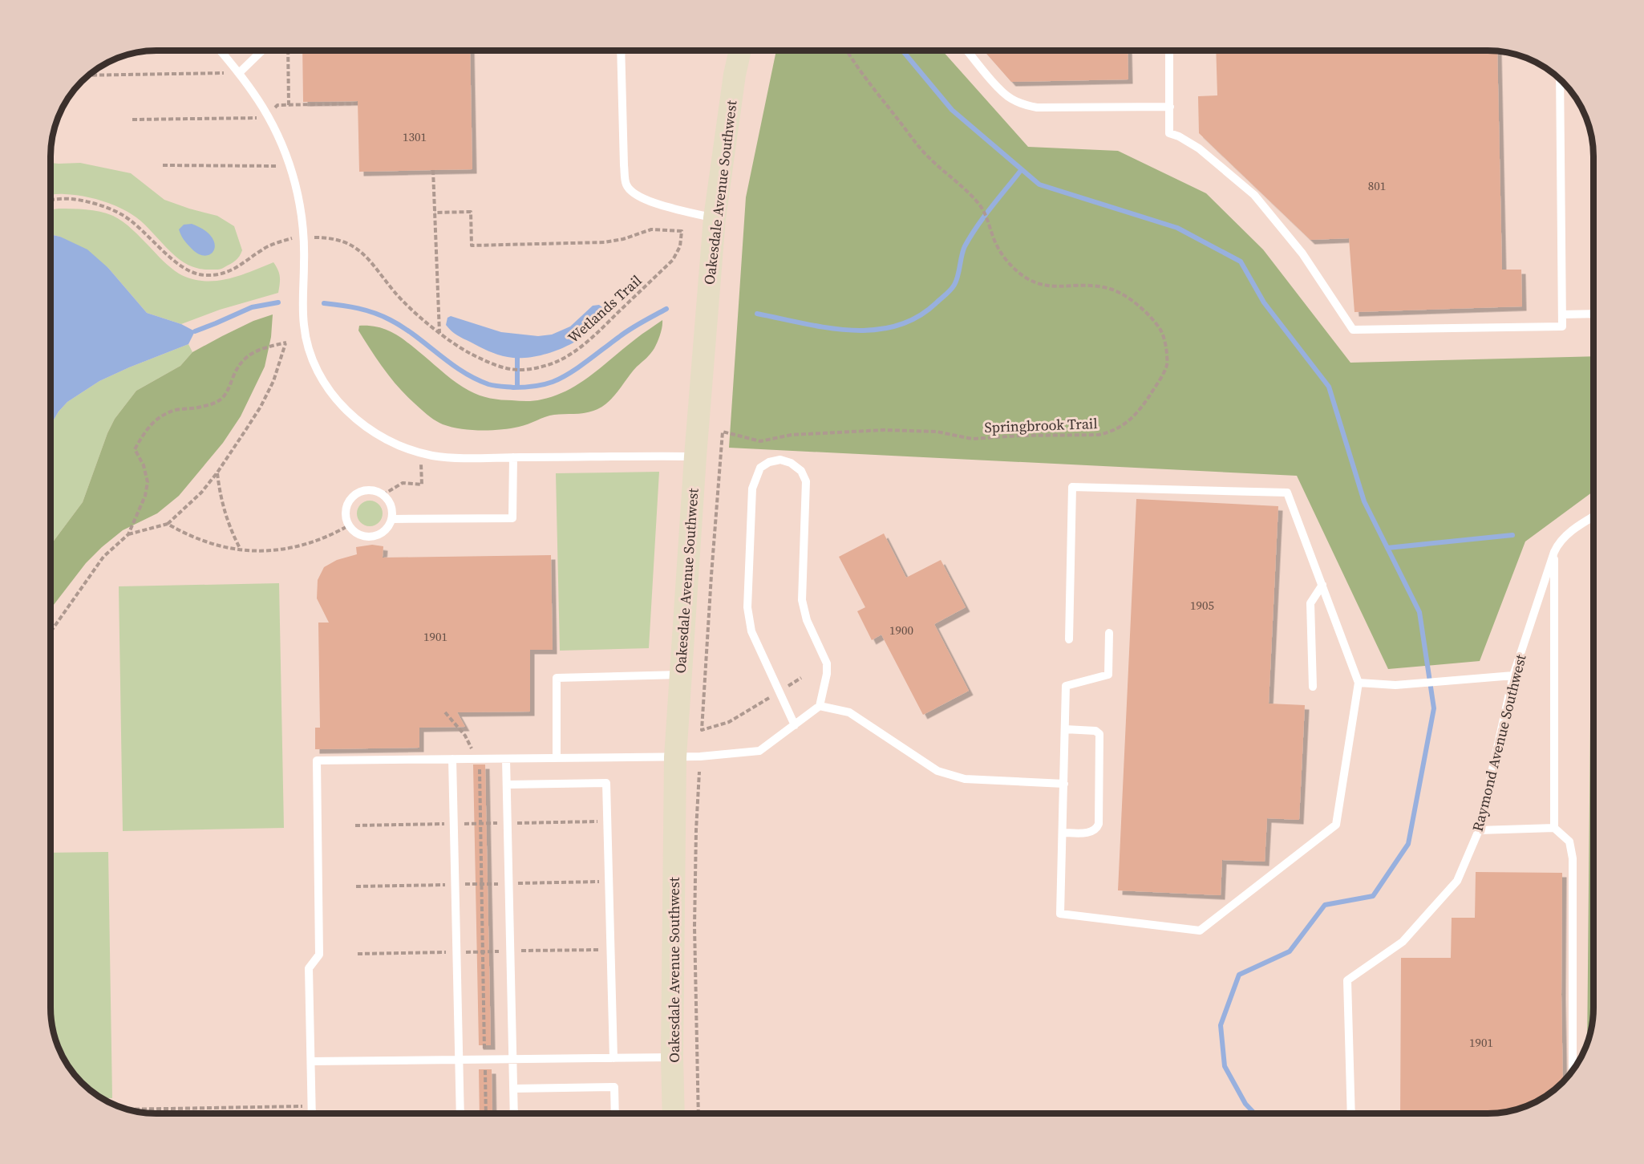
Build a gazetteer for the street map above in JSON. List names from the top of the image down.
{
  "streets": {
    "street": ["Oakesdale Avenue Southwest"],
    "lane": ["Raymond Avenue Southwest"],
    "path": ["Wetlands Trail", "Springbrook Trail"]
  },
  "house_numbers": [
    "1301",
    "801",
    "1905",
    "1900",
    "1901",
    "1901"
  ]
}
